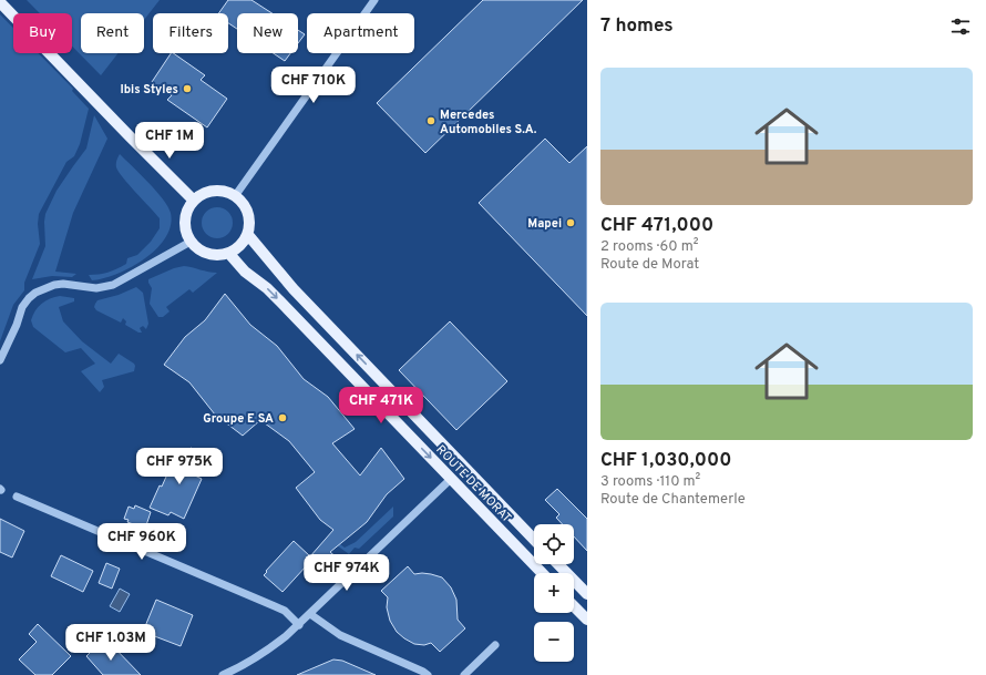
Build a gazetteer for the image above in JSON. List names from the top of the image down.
{
  "streets": {
    "main road": ["ROUTE DE MORAT"]
  },
  "places": [
    "Ibis Styles",
    "Mercedes Automobiles S.A.",
    "Mapei",
    "Groupe E SA"
  ],
  "page": {
    "heading": "7 homes",
    "chip": [
      "Buy",
      "Rent",
      "Filters",
      "New",
      "Apartment"
    ],
    "list": [
      {
        "name": "CHF 471,000",
        "note": "2 rooms · 60 m² · Route de Morat"
      },
      {
        "name": "CHF 1,030,000",
        "note": "3 rooms · 110 m² · Route de Chantemerle"
      }
    ],
    "price": [
      "CHF 710K",
      "CHF 1M",
      "CHF 471K",
      "CHF 975K",
      "CHF 960K",
      "CHF 974K",
      "CHF 1.03M"
    ],
    "map_buttons": ["+", "−"]
  }
}
